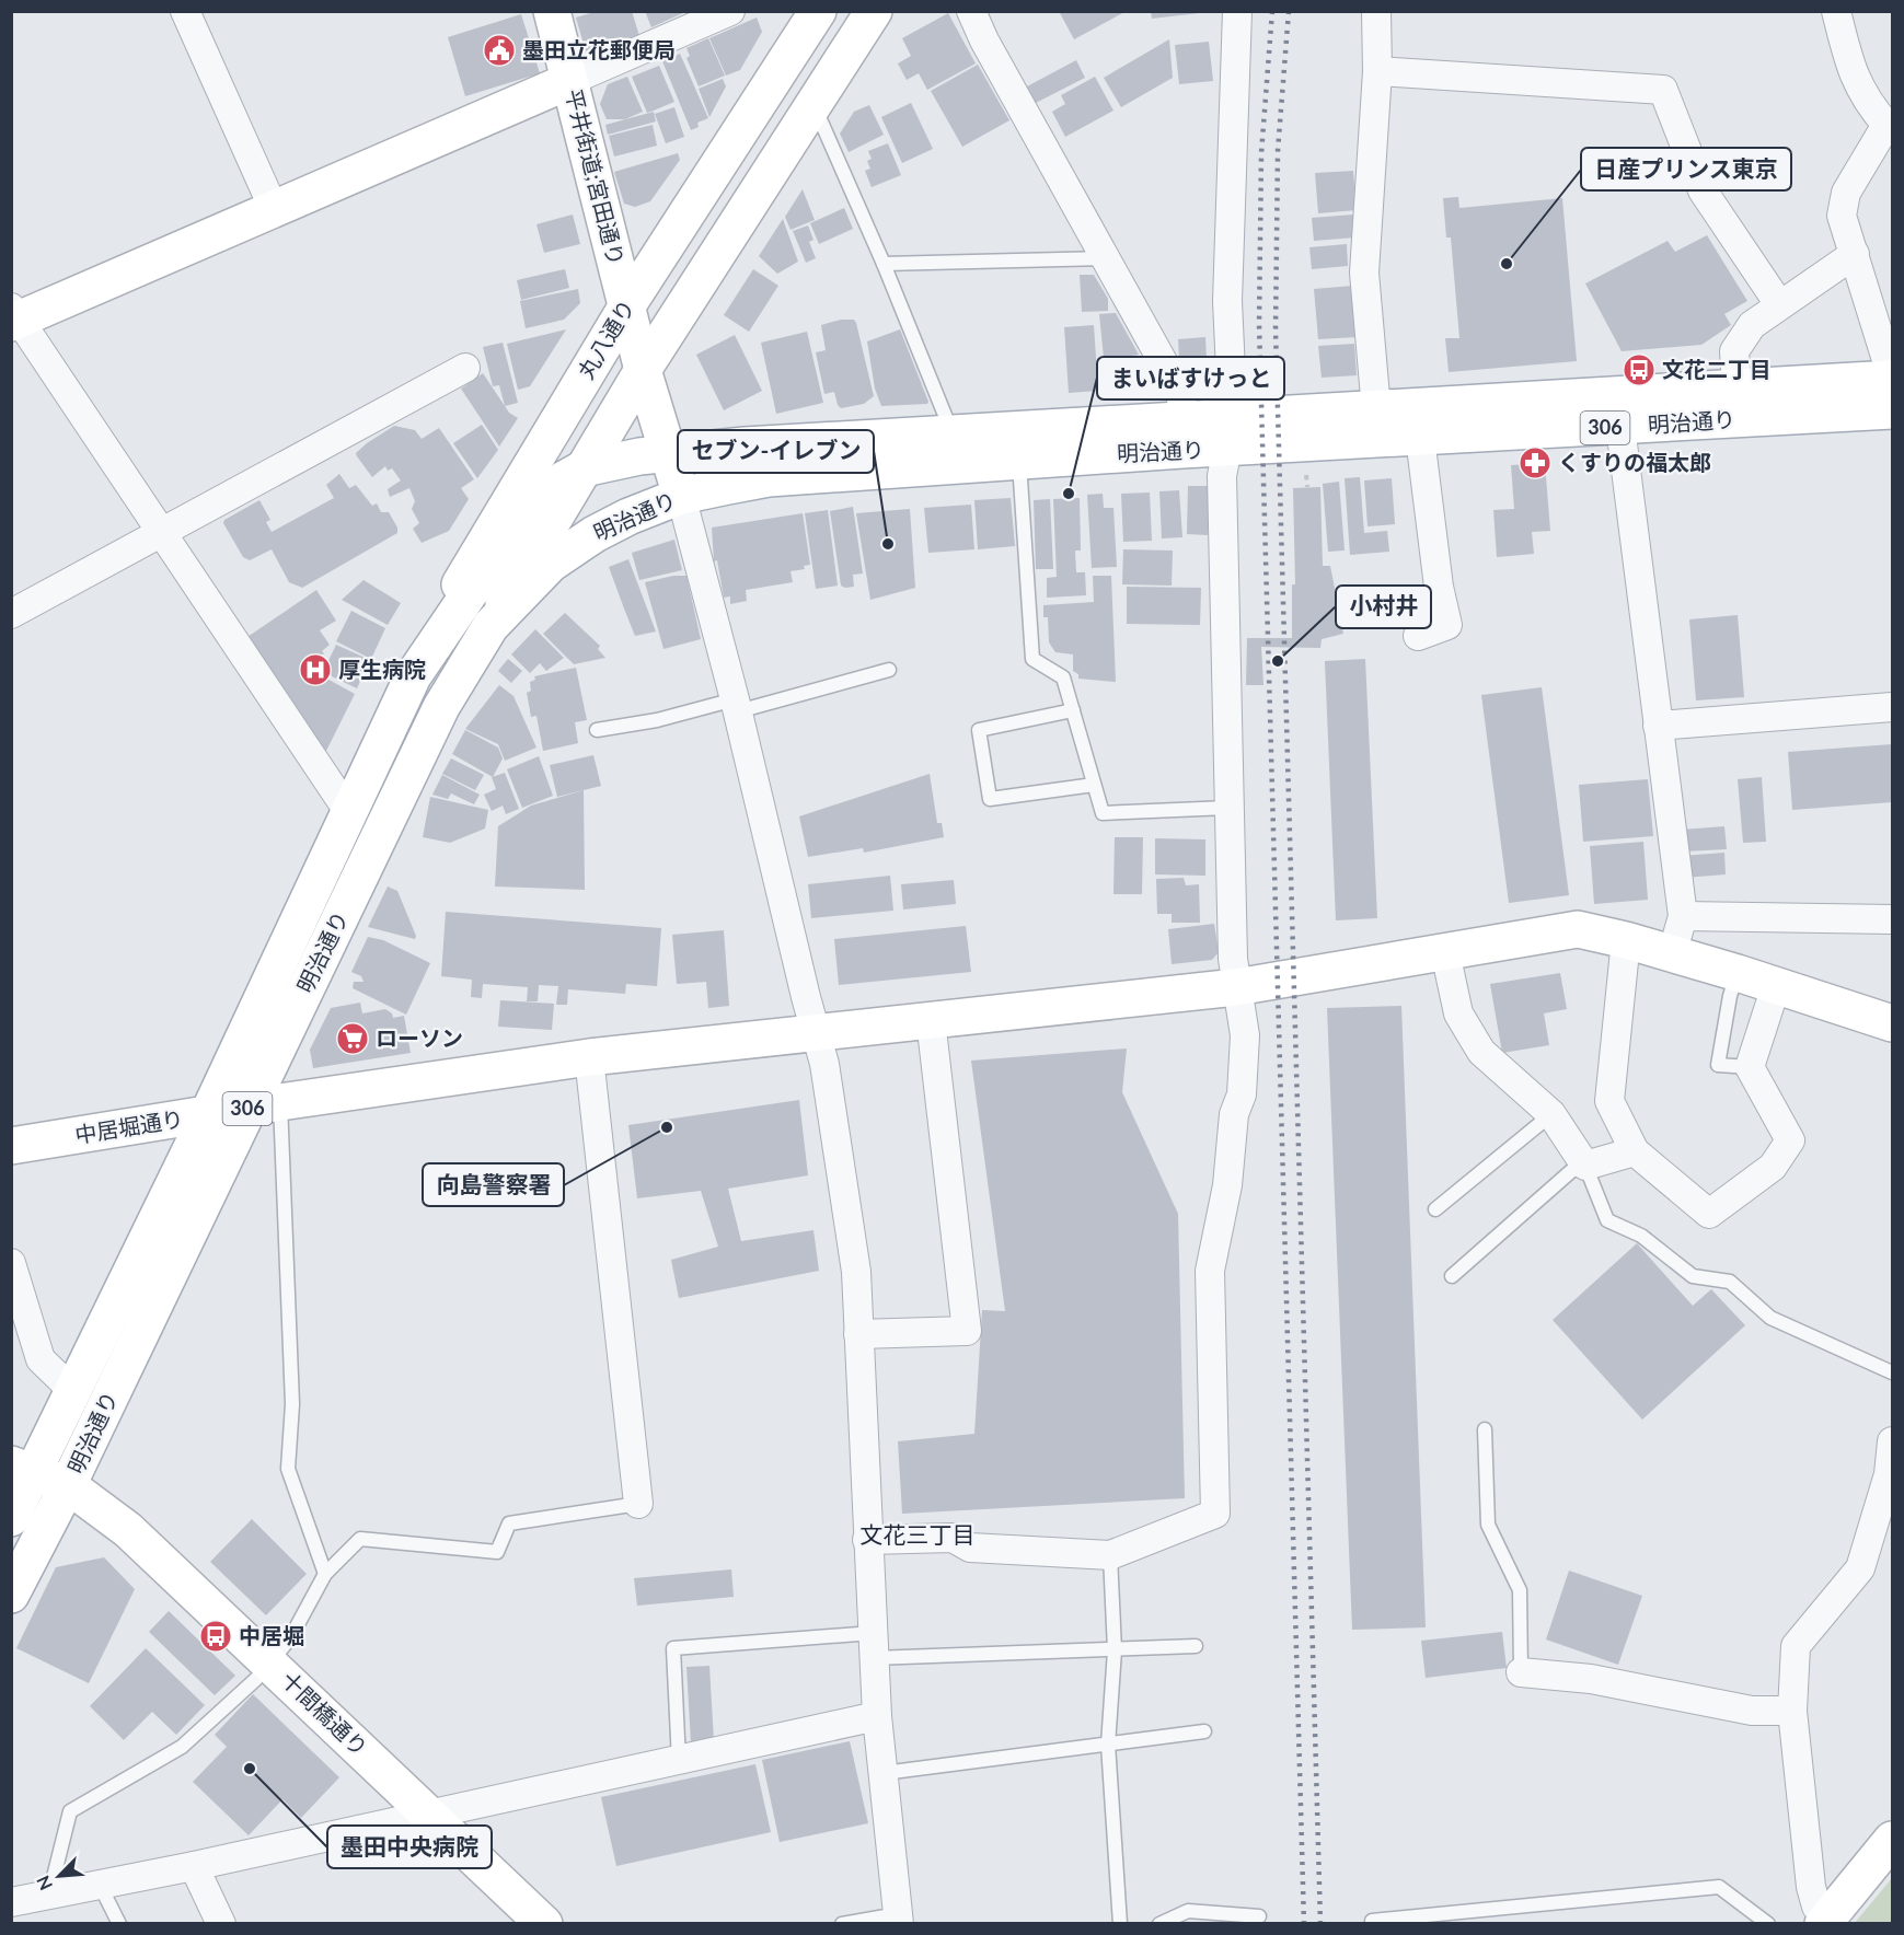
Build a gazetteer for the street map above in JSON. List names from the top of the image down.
{
  "streets": {
    "main road": [
      "平井街道;宮田通り",
      "丸八通り",
      "明治通り",
      "306",
      "中居堀通り",
      "十間橋通り"
    ]
  },
  "crossings": [
    ["平井街道;宮田通り", "丸八通り"],
    ["平井街道;宮田通り", "明治通り"],
    ["丸八通り", "明治通り"],
    ["明治通り", "中居堀通り"],
    ["明治通り", "十間橋通り"]
  ],
  "districts": ["文花三丁目"],
  "places": {
    "public building": ["墨田立花郵便局"],
    "other": [
      "日産プリンス東京",
      "まいばすけっと",
      "セブン-イレブン",
      "小村井",
      "向島警察署",
      "墨田中央病院"
    ],
    "bus stop": ["文花二丁目", "中居堀"],
    "pharmacy": ["くすりの福太郎"],
    "hospital": ["厚生病院"],
    "supermarket": ["ローソン"]
  },
  "north": "bottom left"
}
